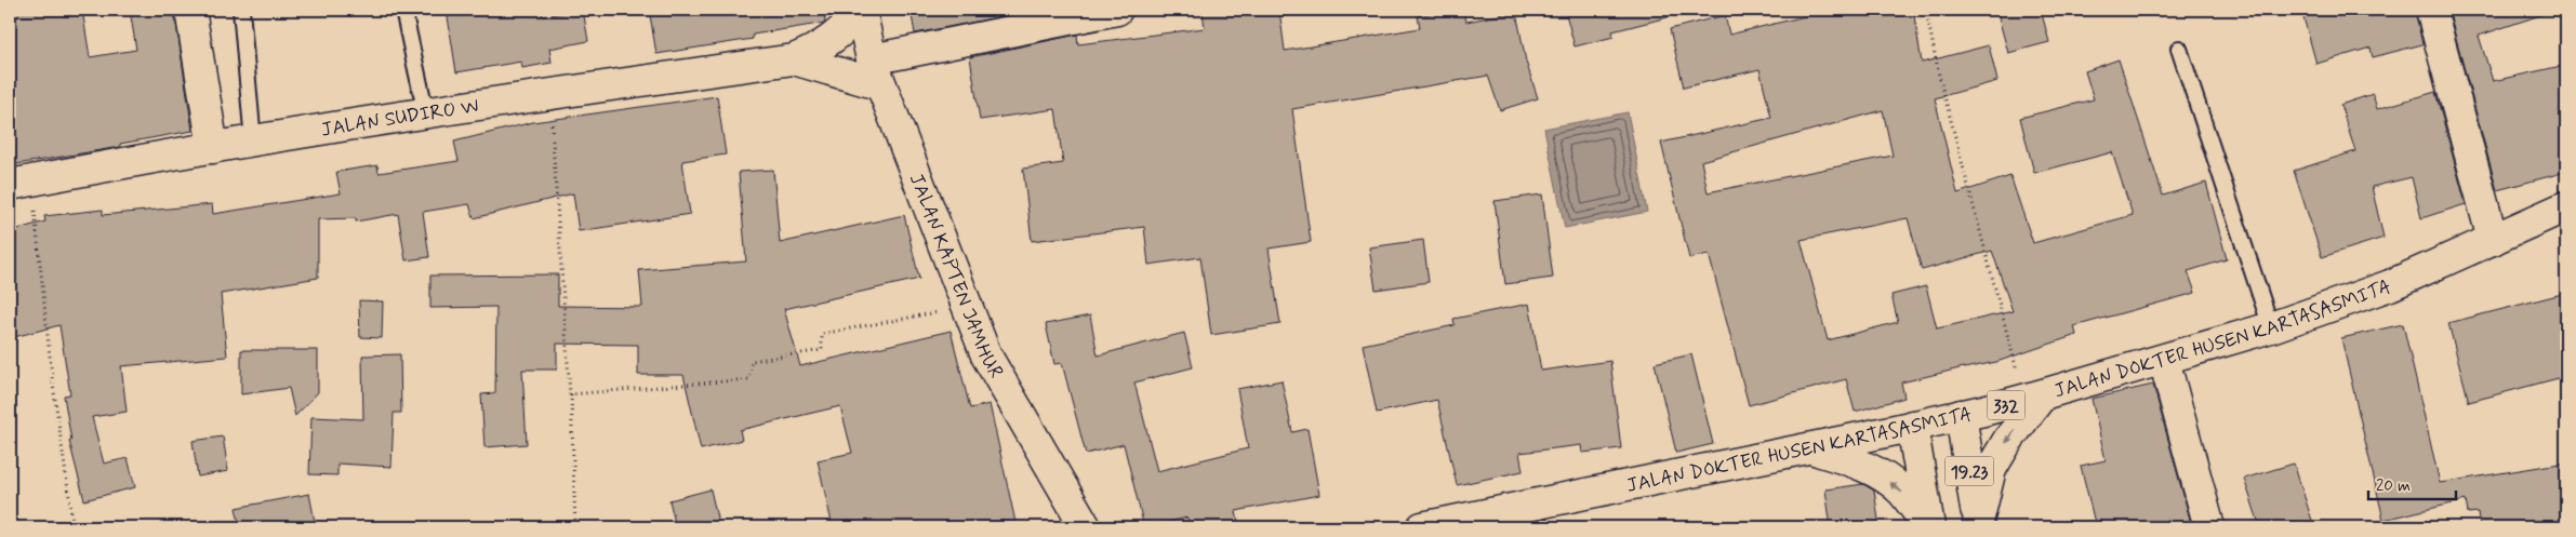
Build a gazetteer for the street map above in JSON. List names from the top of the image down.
{
  "streets": {
    "main road": [
      "JALAN SUDIRO W",
      "JALAN KAPTEN JAMHUR",
      "JALAN DOKTER HUSEN KARTASASMITA",
      "332",
      "19.23"
    ]
  },
  "crossings": [
    ["JALAN DOKTER HUSEN KARTASASMITA", "19.23"]
  ],
  "scale_bar": "20 m"
}
